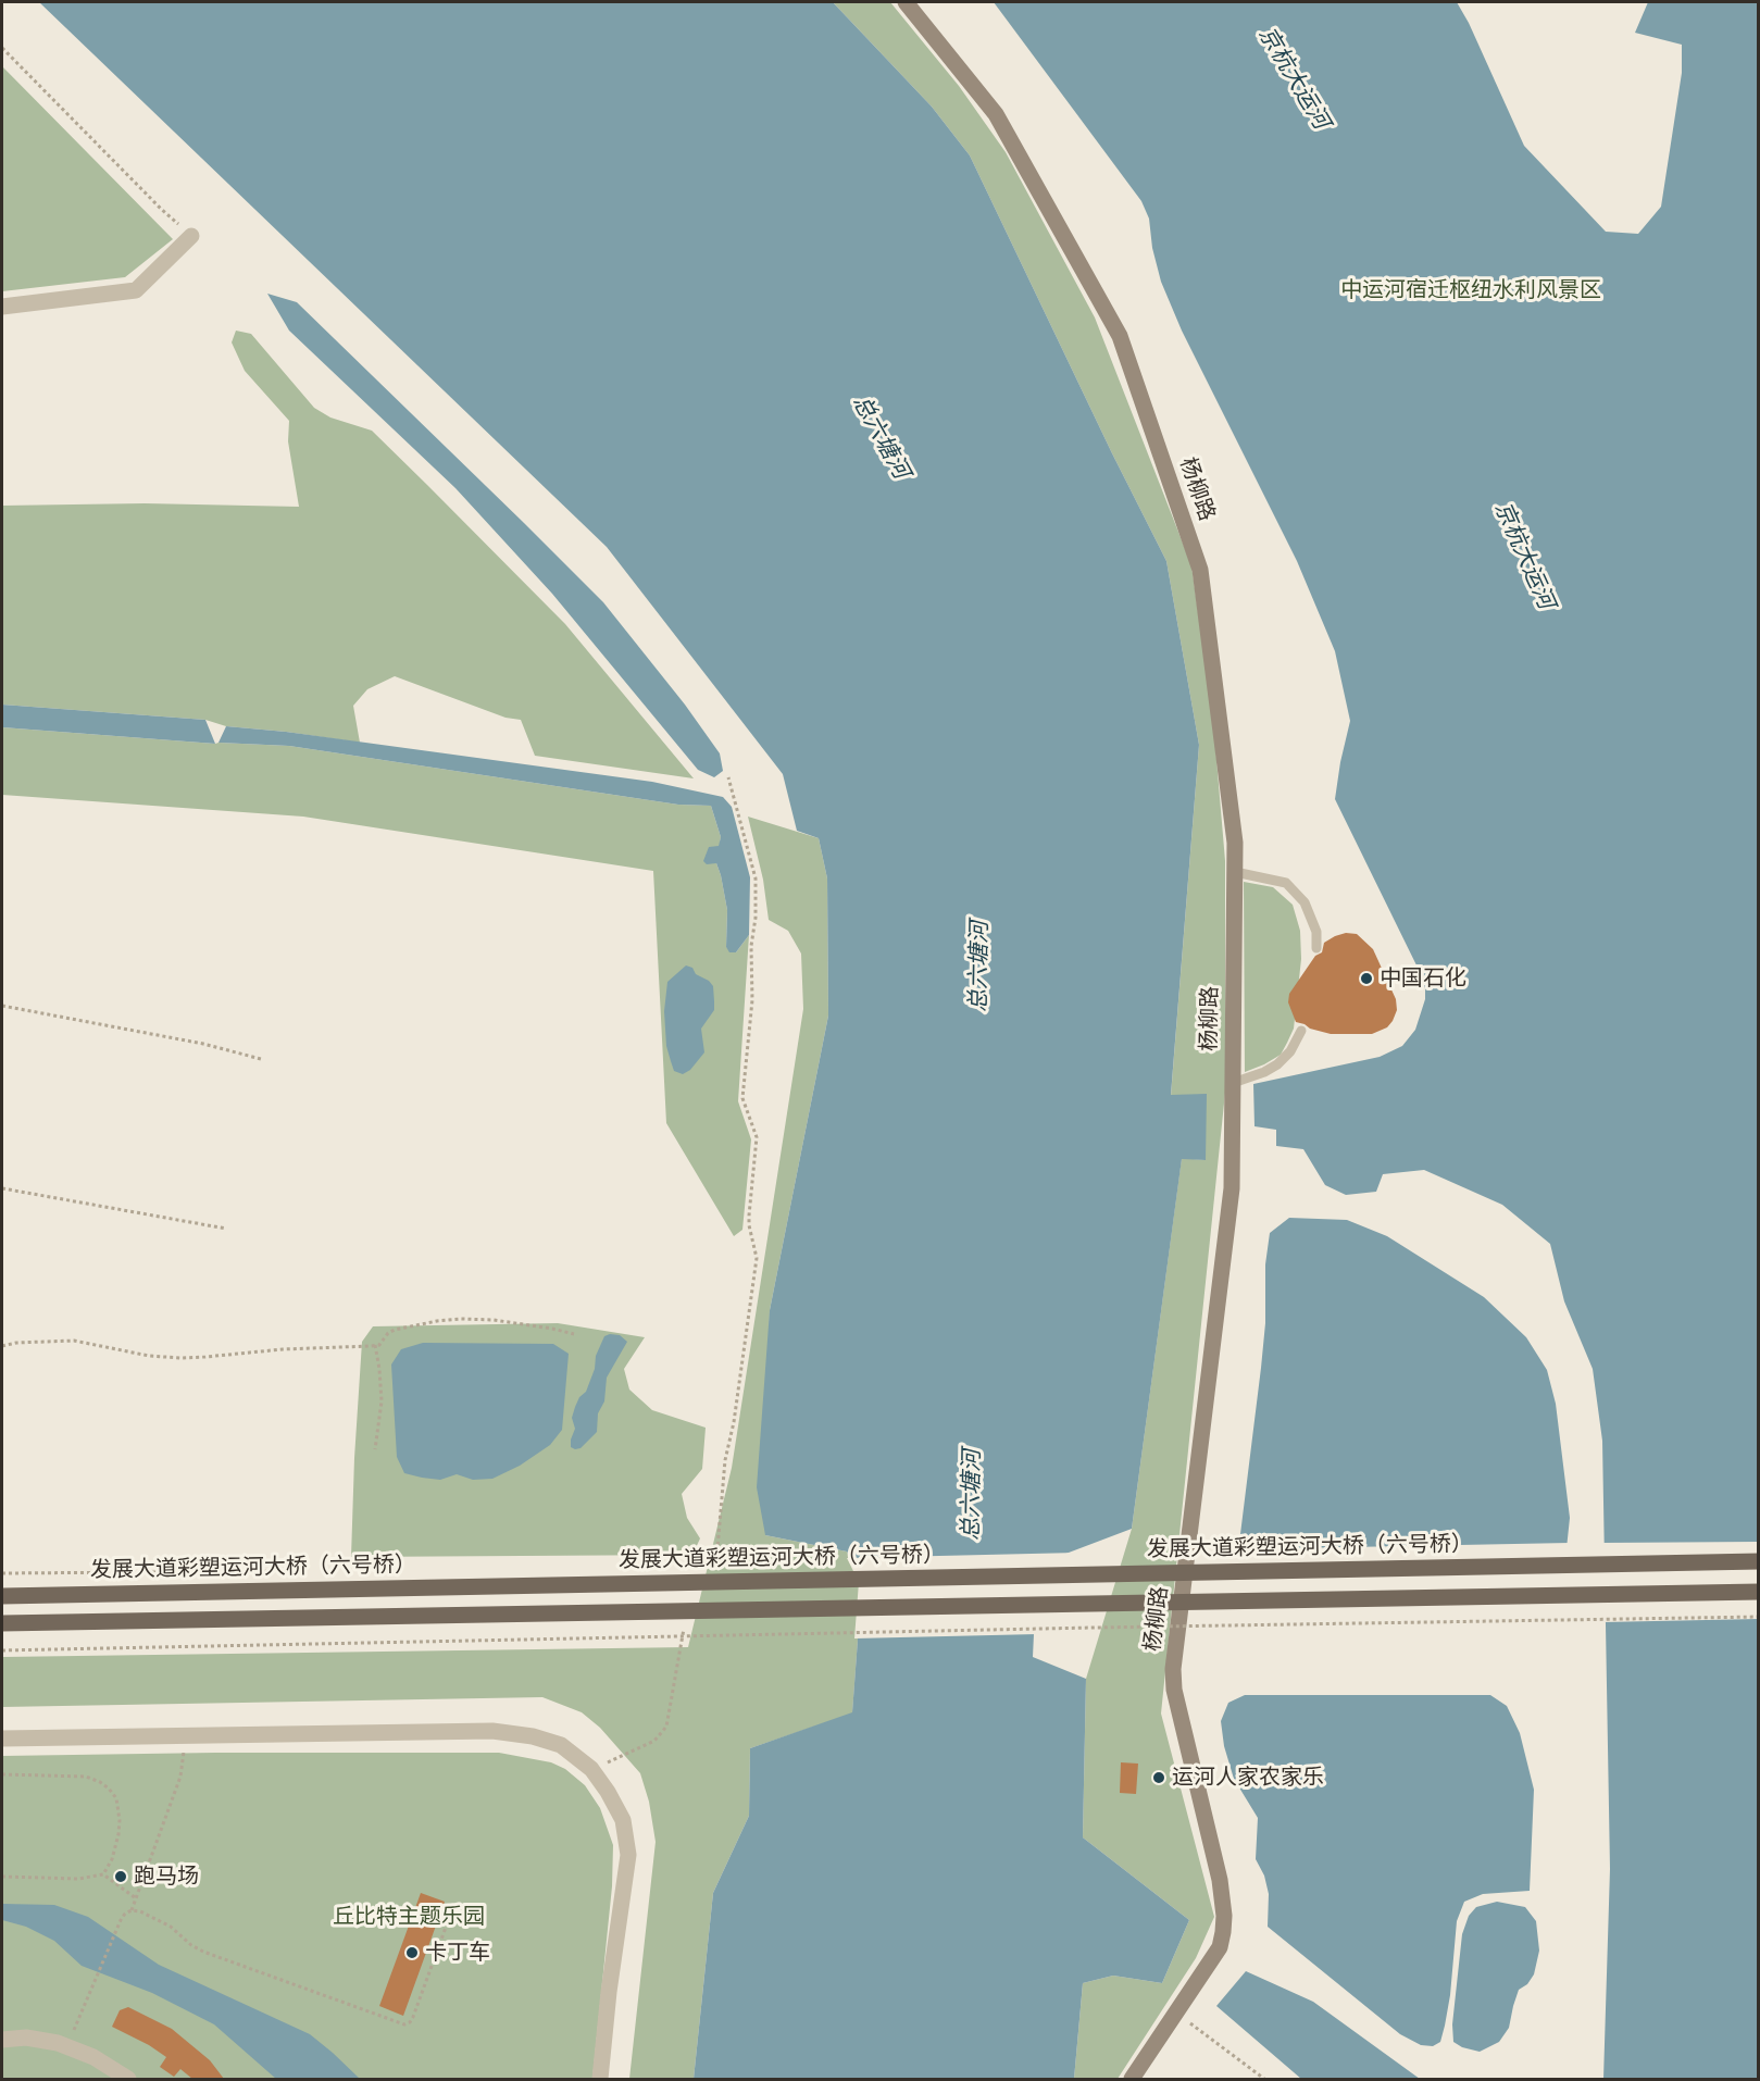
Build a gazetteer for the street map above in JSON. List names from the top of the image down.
{
  "streets": {
    "main road": ["发展大道彩塑运河大桥（六号桥）"],
    "street": ["杨柳路"]
  },
  "water": ["京杭大运河", "总六塘河"],
  "parks": ["中运河宿迁枢纽水利风景区", "丘比特主题乐园"],
  "places": [
    "中国石化",
    "运河人家农家乐",
    "跑马场",
    "卡丁车"
  ]
}
